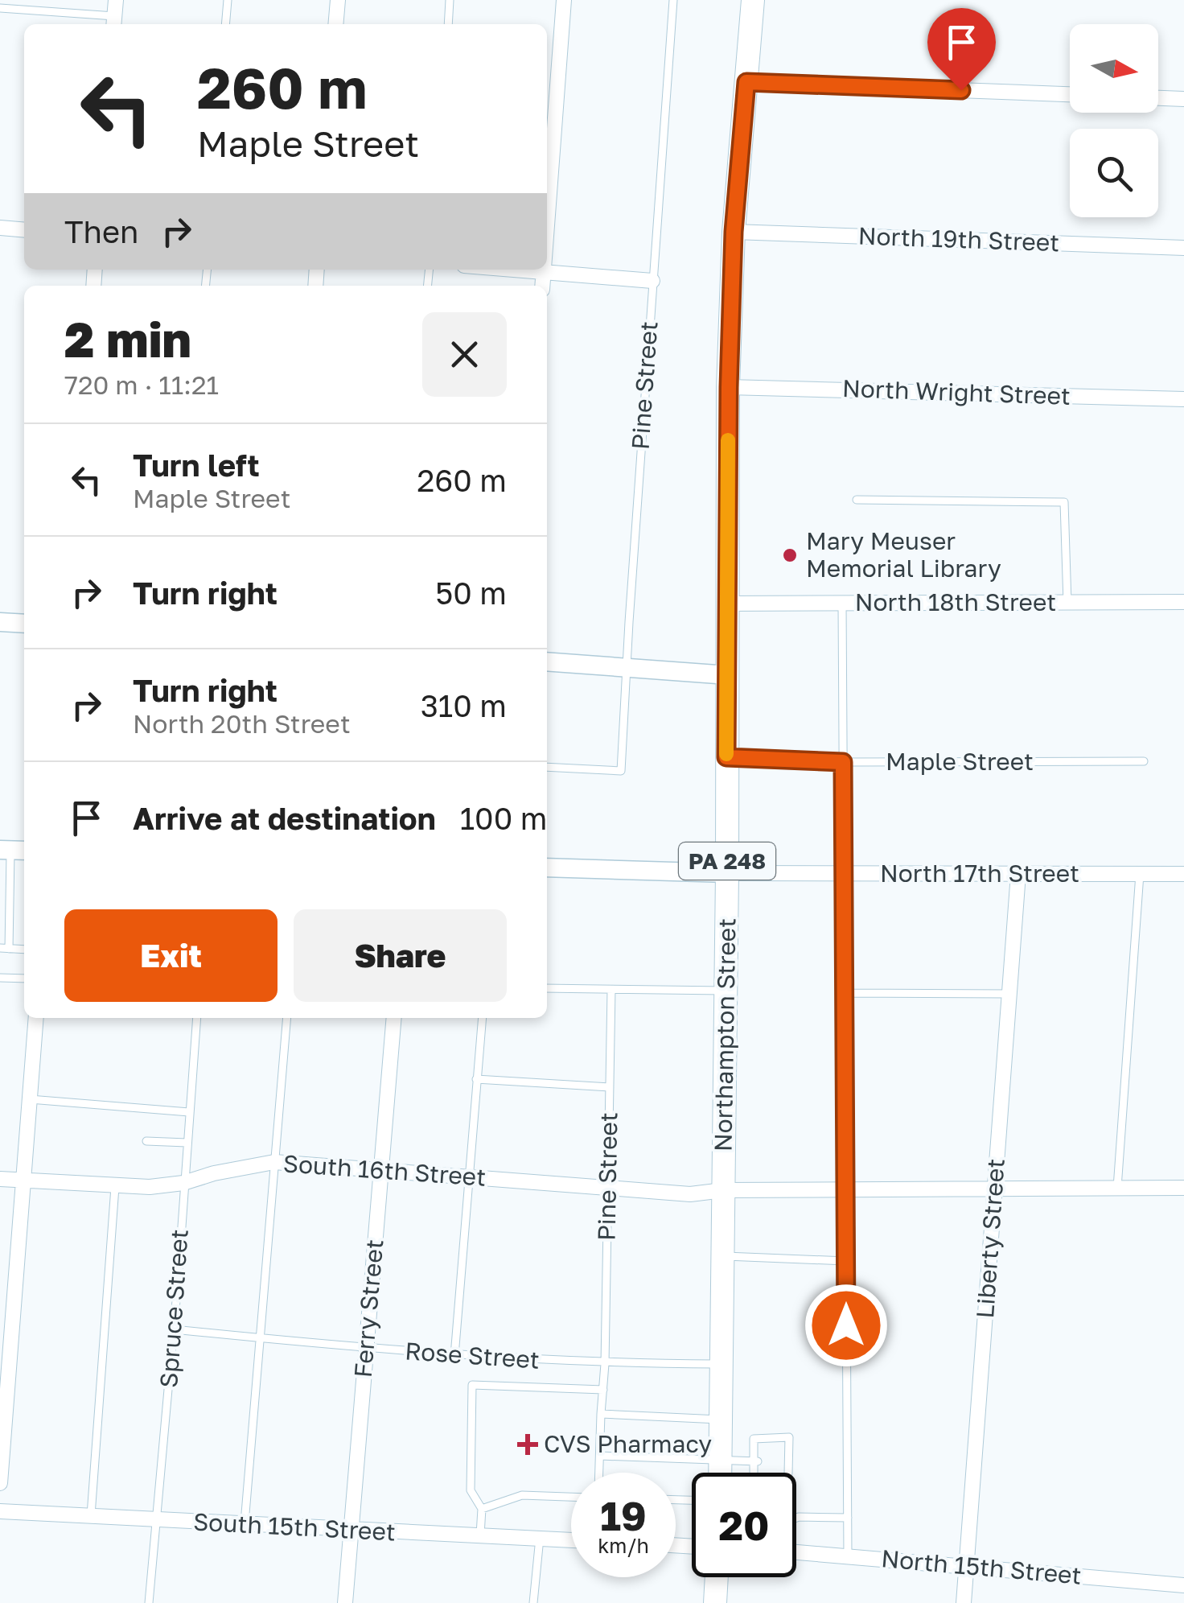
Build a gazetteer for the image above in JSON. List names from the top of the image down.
{
  "streets": {
    "main road": ["PA 248", "Northampton Street"],
    "street": [
      "North 19th Street",
      "North Wright Street",
      "North 18th Street",
      "North 17th Street",
      "South 16th Street",
      "Liberty Street",
      "Ferry Street",
      "South 15th Street",
      "North 15th Street"
    ],
    "lane": [
      "Pine Street",
      "Maple Street",
      "Spruce Street",
      "Rose Street"
    ]
  },
  "crossings": [
    ["North 19th Street", "Northampton Street"],
    ["Pine Street", "South 16th Street"],
    ["Pine Street", "Rose Street"],
    ["North Wright Street", "Northampton Street"],
    ["North 18th Street", "Northampton Street"],
    ["Maple Street", "Northampton Street"],
    ["North 17th Street", "Northampton Street"],
    ["North 17th Street", "Liberty Street"],
    ["Northampton Street", "South 16th Street"],
    ["Northampton Street", "Rose Street"],
    ["South 16th Street", "Liberty Street"],
    ["South 16th Street", "Spruce Street"],
    ["South 16th Street", "Ferry Street"],
    ["Liberty Street", "North 15th Street"],
    ["Spruce Street", "Rose Street"],
    ["Spruce Street", "South 15th Street"],
    ["Ferry Street", "Rose Street"],
    ["Ferry Street", "South 15th Street"]
  ],
  "places": {
    "other": ["Mary Meuser Memorial Library"],
    "health": ["CVS Pharmacy"]
  },
  "north": "right",
  "page": {
    "turn": ["260 m", "Maple Street"],
    "then": "Then",
    "heading": ["2 min", "720 m · 11:21"],
    "list": [
      {
        "name": "Turn left",
        "note": "Maple Street",
        "value": "260 m"
      },
      {
        "name": "Turn right",
        "value": "50 m"
      },
      {
        "name": "Turn right",
        "note": "North 20th Street",
        "value": "310 m"
      },
      {
        "name": "Arrive at destination",
        "value": "100 m"
      }
    ],
    "buttons": ["Exit", "Share"],
    "speed": "19 km/h",
    "limit": "20"
  }
}
